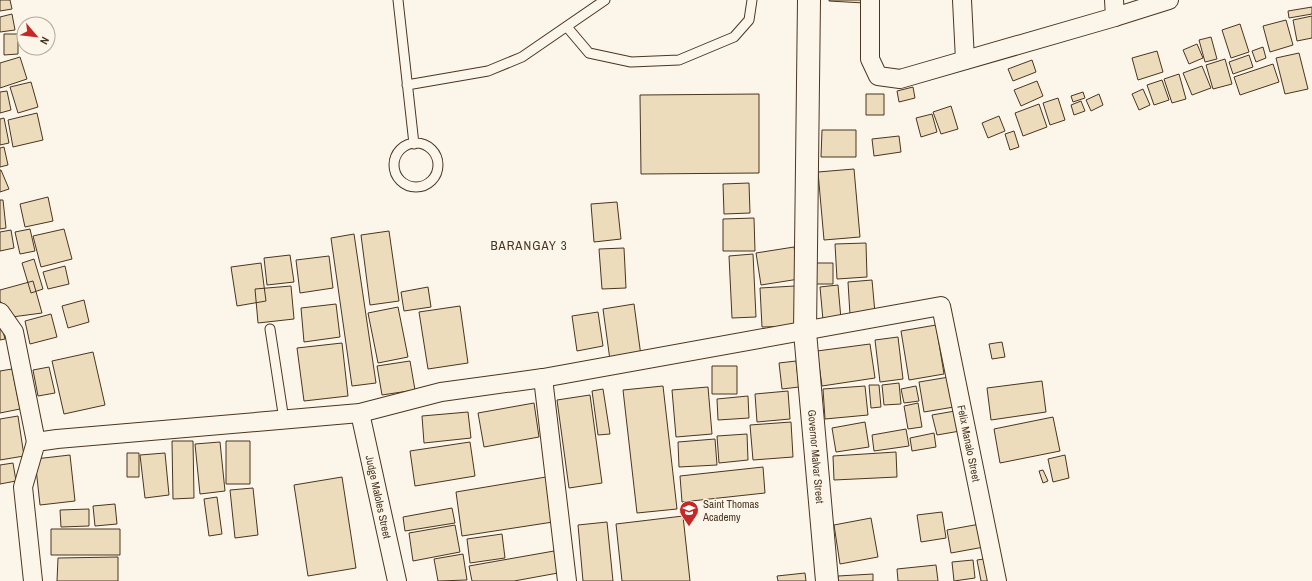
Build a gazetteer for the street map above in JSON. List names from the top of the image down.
{
  "streets": {
    "main road": ["Governor Malvar Street"],
    "street": ["Felix Manalo Street", "Judge Maloles Street"]
  },
  "crossings": [
    ["Felix Manalo Street", "Governor Malvar Street"]
  ],
  "districts": ["BARANGAY 3"],
  "places": {
    "school or university": ["Saint Thomas Academy"]
  },
  "north": "bottom right"
}
